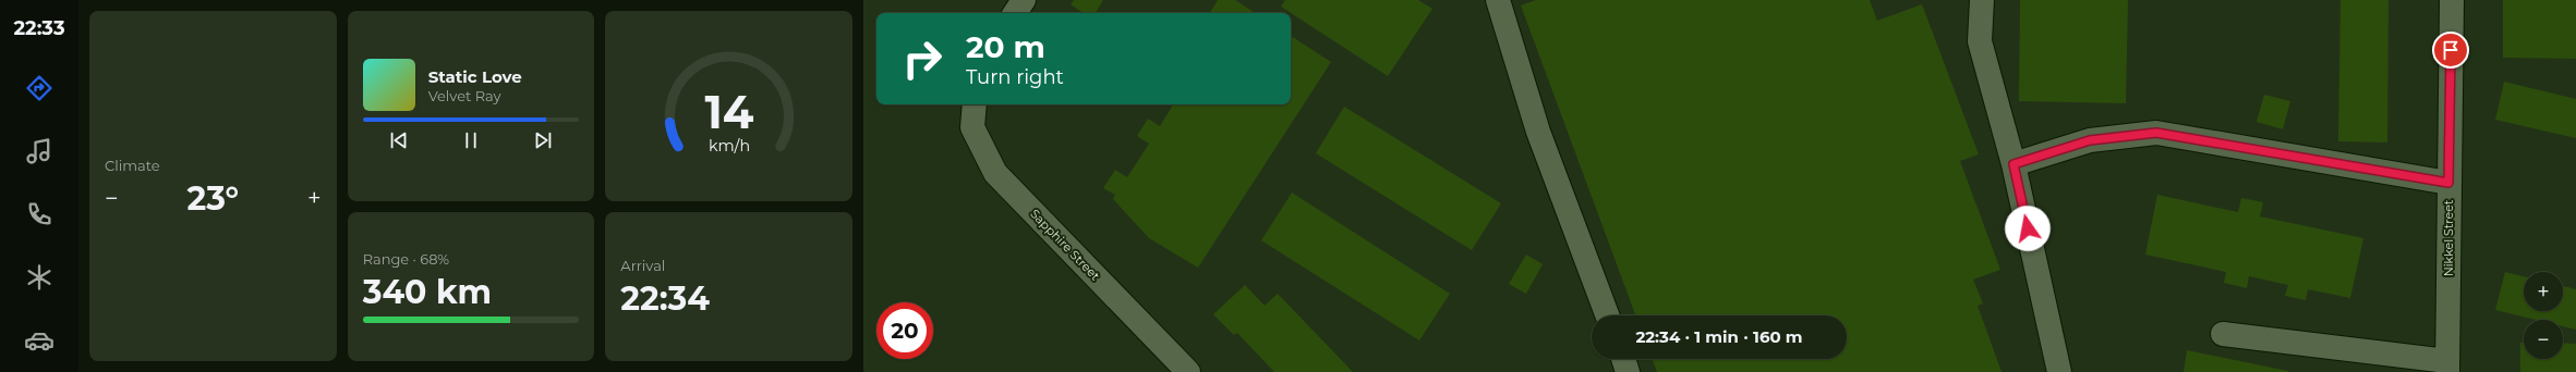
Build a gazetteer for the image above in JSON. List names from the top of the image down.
{
  "streets": {
    "street": ["Nikkel Street", "Sapphire Street"]
  },
  "page": {
    "tabs": "22:33",
    "tile": [
      "Climate",
      ["Range · 68%", "340 km"],
      ["Arrival", "22:34"]
    ],
    "turn": ["20 m", "Turn right"],
    "song": ["Static Love", "Velvet Ray"],
    "heat": ["−", "23°", "+"],
    "map_buttons": ["+", "−"],
    "limit": "20",
    "trip": "22:34 · 1 min · 160 m",
    "gauge": ["14", "km/h"]
  }
}
